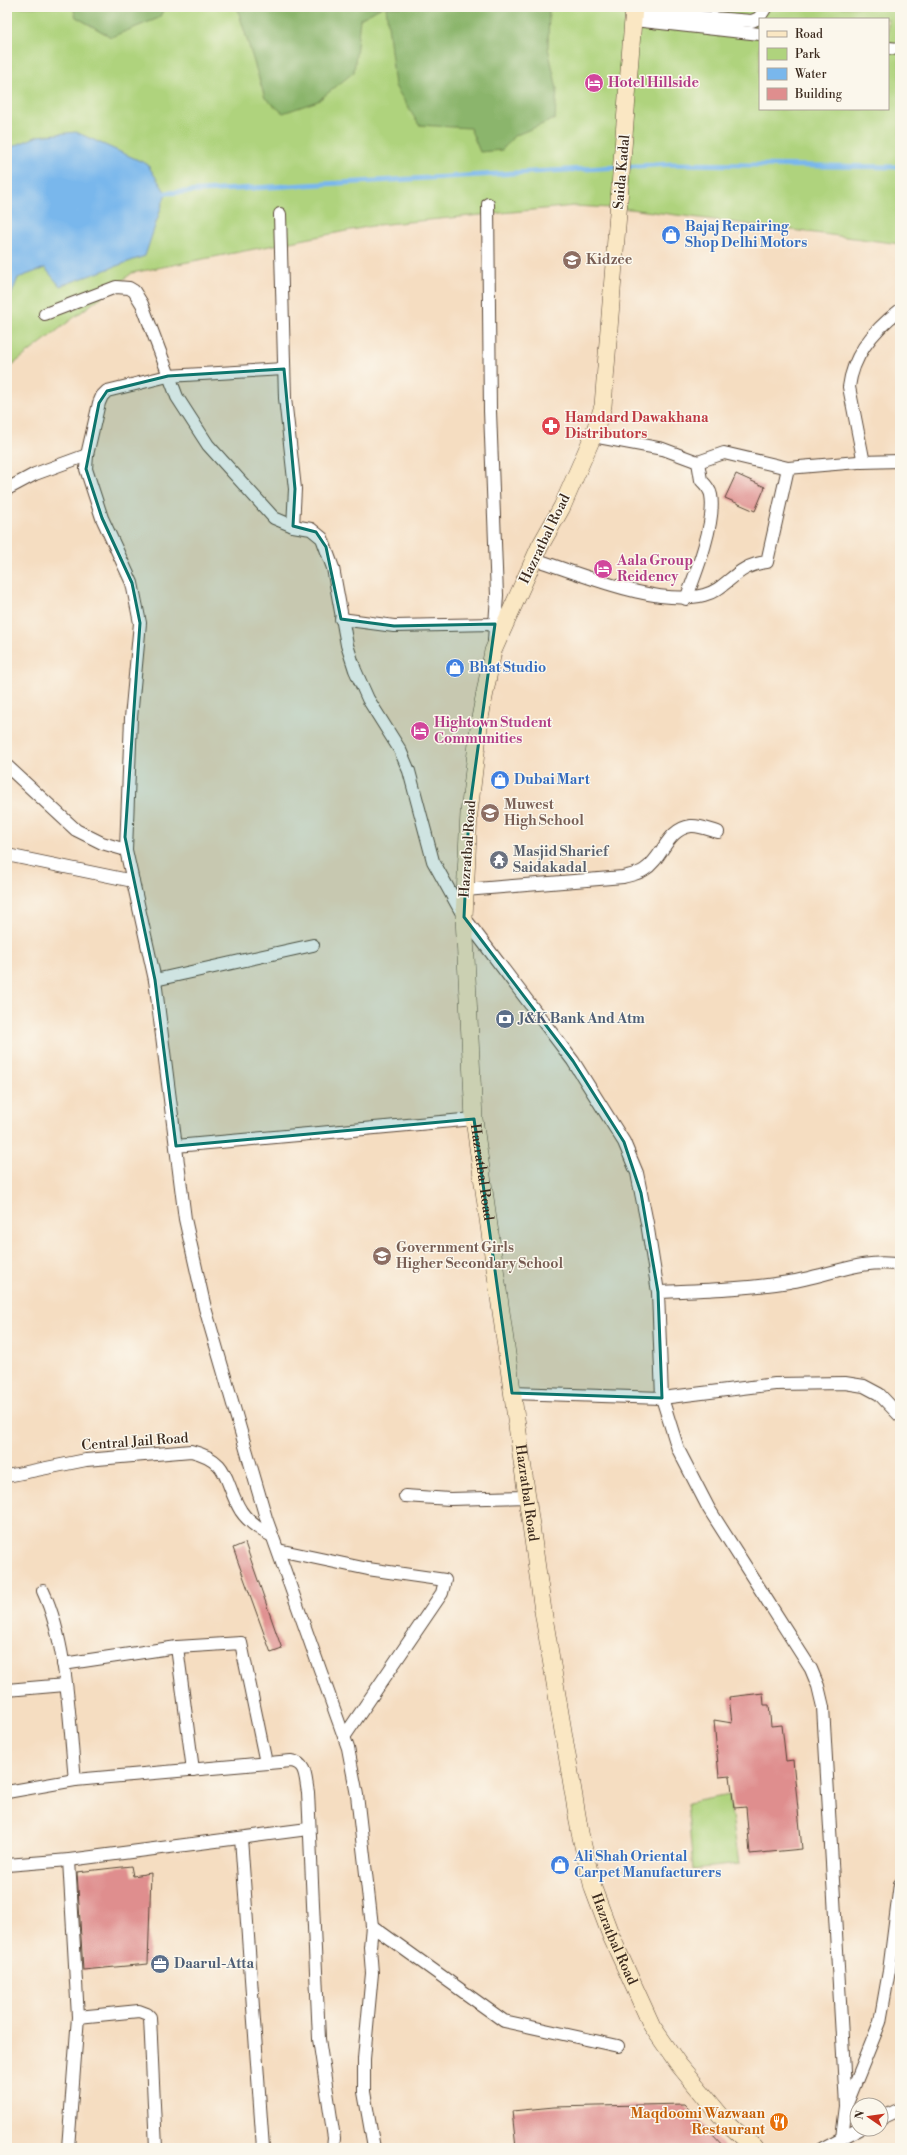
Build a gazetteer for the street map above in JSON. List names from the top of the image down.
{
  "streets": {
    "main road": ["Saida Kadal", "Hazratbal Road"],
    "street": ["Central Jail Road"]
  },
  "crossings": [
    ["Saida Kadal", "Hazratbal Road"]
  ],
  "places": {
    "hotel": ["Hotel Hillside", "Aala Group Reidency", "Hightown Student Communities"],
    "shop": [
      "Bajaj Repairing Shop Delhi Motors",
      "Bhat Studio",
      "Dubai Mart",
      "Ali Shah Oriental Carpet Manufacturers"
    ],
    "school or university": ["Kidzee", "Muwest High School", "Government Girls Higher Secondary School"],
    "pharmacy": ["Hamdard Dawakhana Distributors"],
    "temple": ["Masjid Sharief Saidakadal"],
    "bank": ["J&K Bank And Atm"],
    "office": ["Daarul-Atta"],
    "restaurant": ["Maqdoomi Wazwaan Restaurant"]
  },
  "legend": [
    "Road",
    "Park",
    "Water",
    "Building"
  ],
  "north": "left"
}
